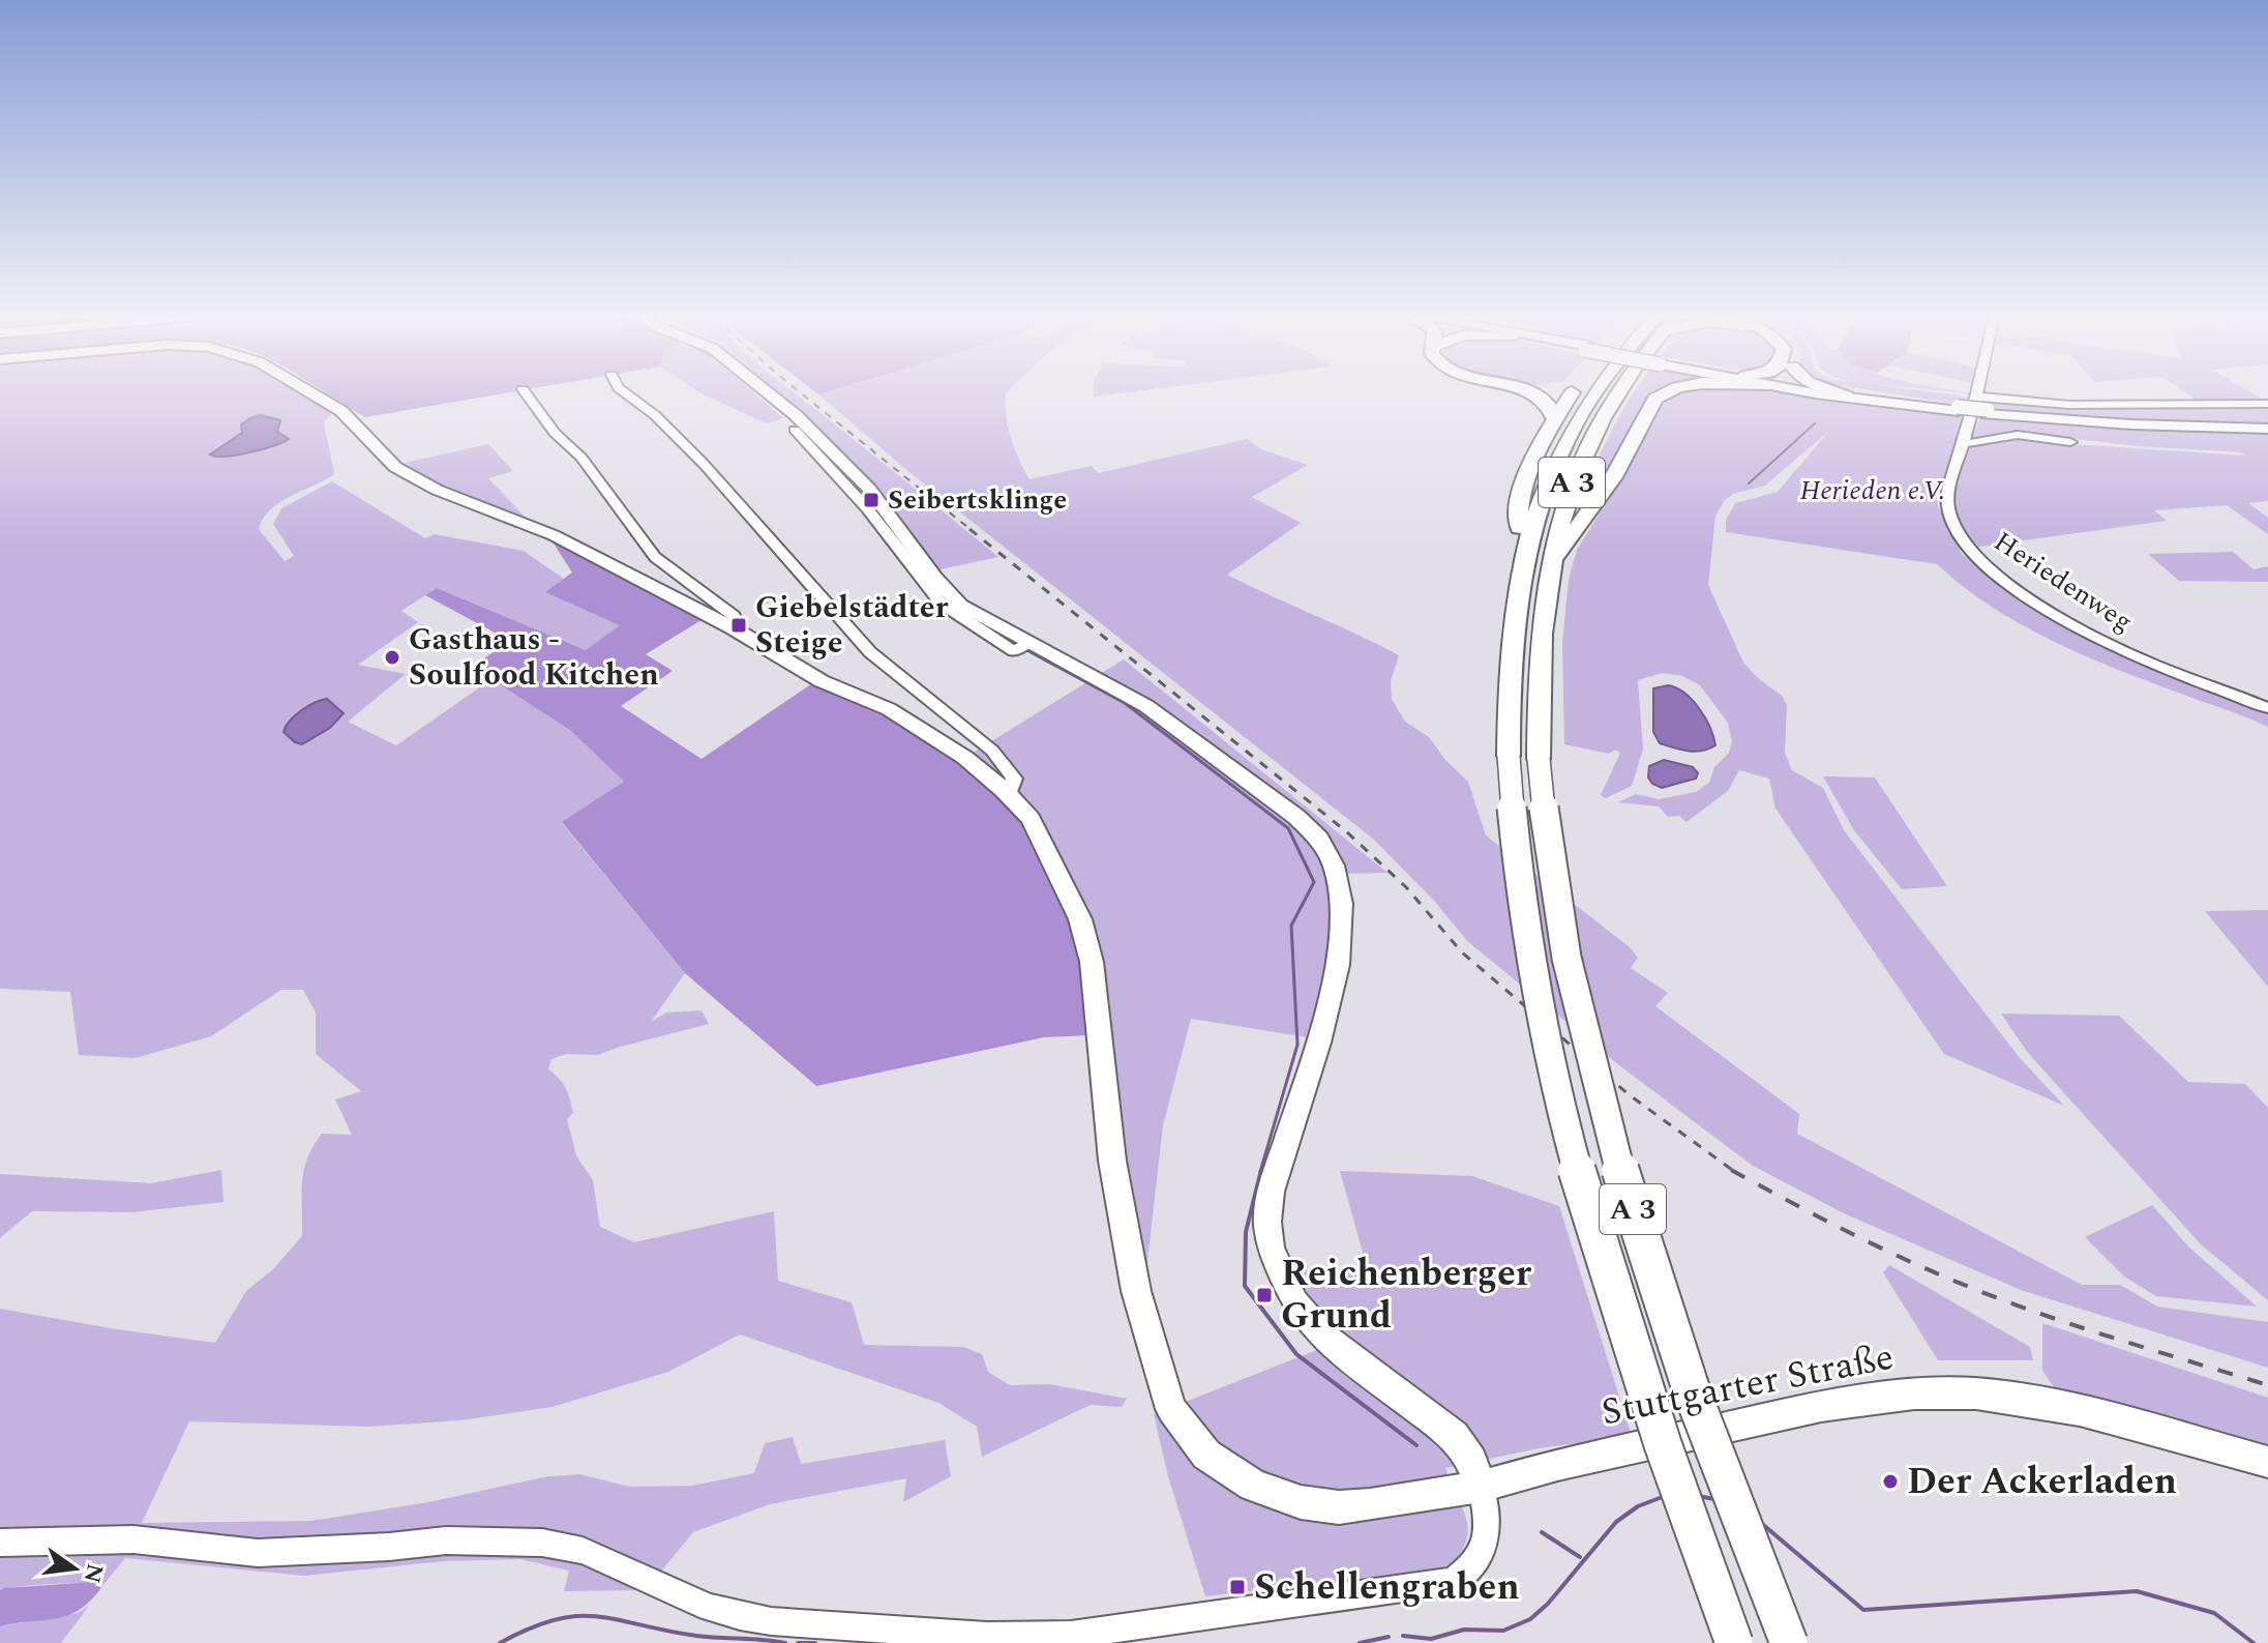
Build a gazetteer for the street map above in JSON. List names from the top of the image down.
{
  "streets": {
    "highway": ["A 3"],
    "main road": ["Stuttgarter Straße"],
    "street": ["Heriedenweg"]
  },
  "parks": ["Herieden e.V."],
  "places": {
    "transit": [
      "Seibertsklinge",
      "Giebelstädter Steige",
      "Reichenberger Grund",
      "Schellengraben"
    ],
    "other": ["Gasthaus - Soulfood Kitchen", "Der Ackerladen"]
  },
  "north": "right"
}
